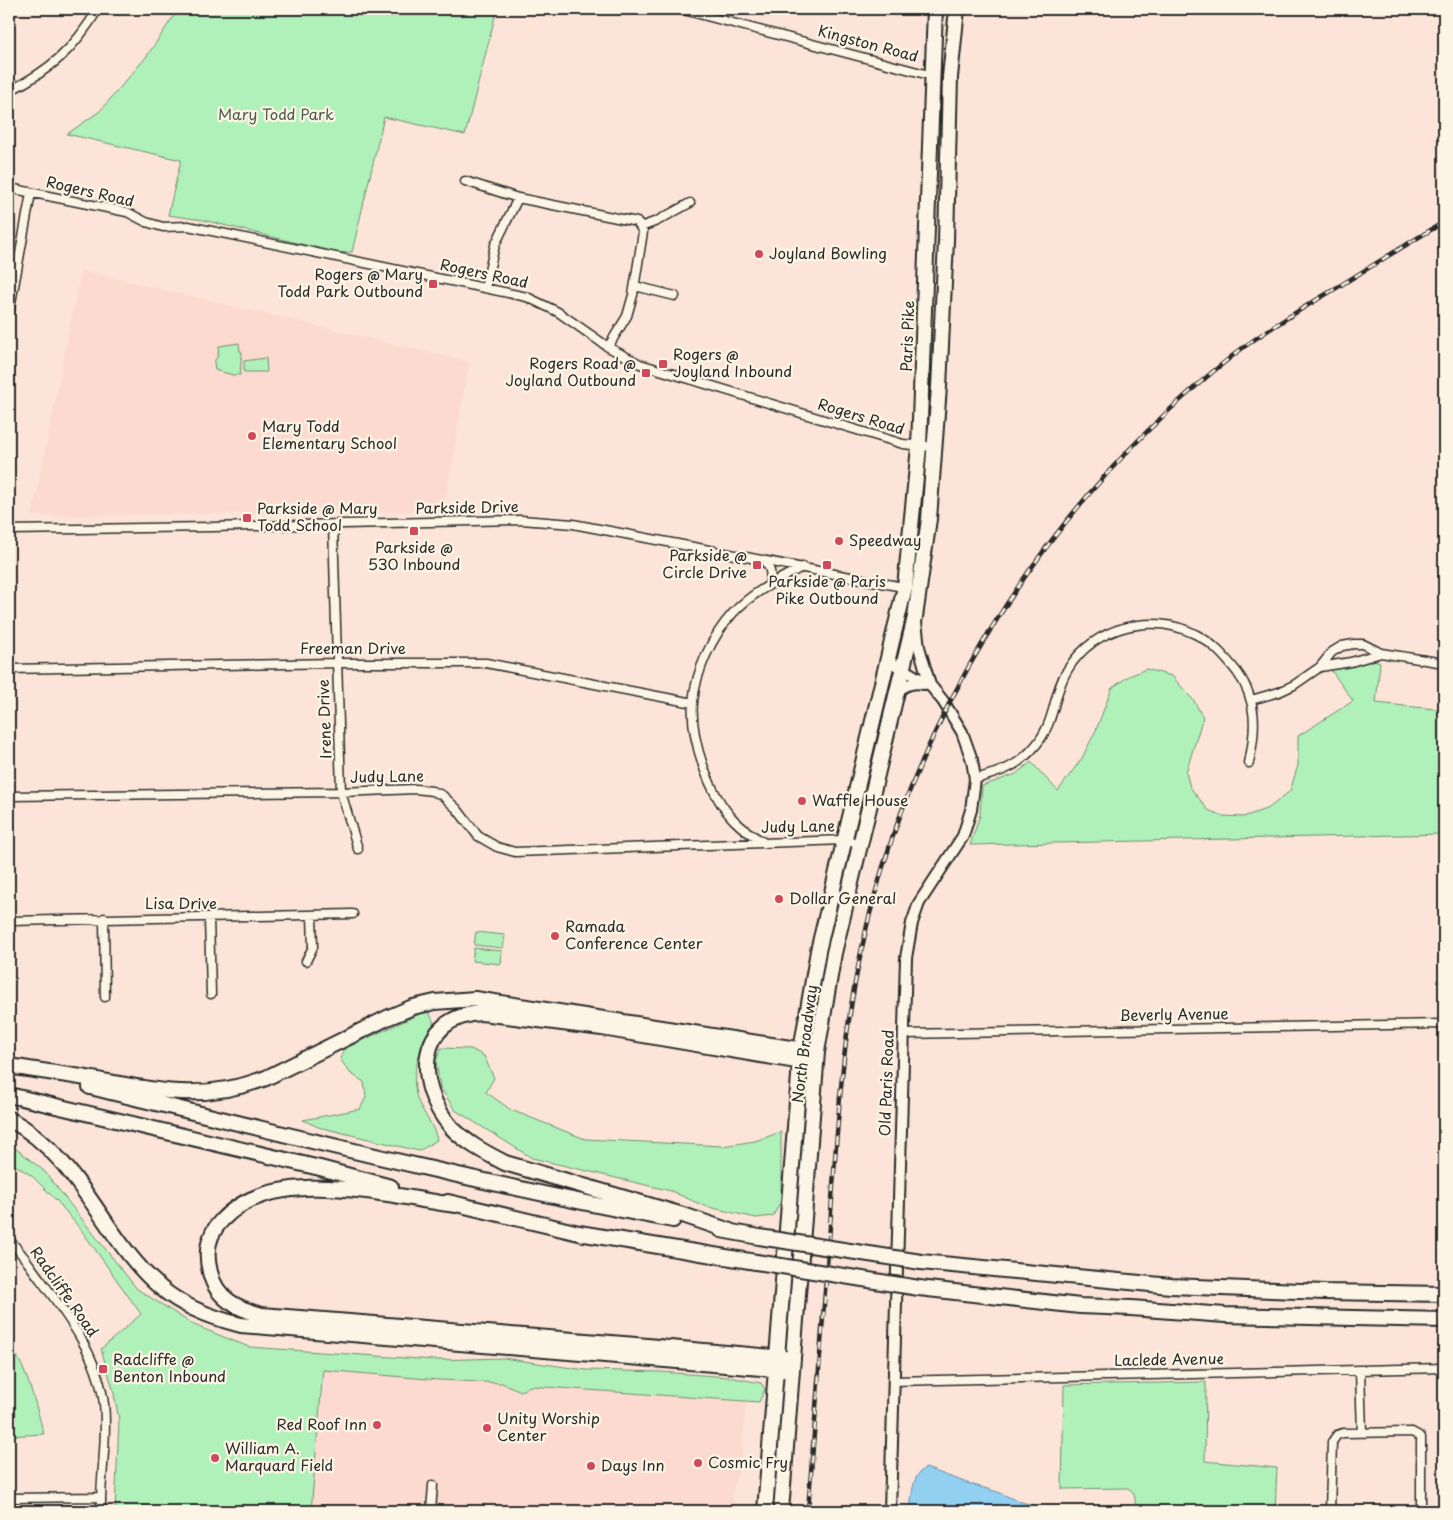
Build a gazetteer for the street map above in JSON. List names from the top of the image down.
{
  "streets": {
    "highway": ["Paris Pike", "North Broadway"],
    "street": [
      "Kingston Road",
      "Rogers Road",
      "Parkside Drive",
      "Freeman Drive",
      "Irene Drive",
      "Judy Lane",
      "Lisa Drive",
      "Beverly Avenue",
      "Old Paris Road",
      "Radcliffe Road",
      "Laclede Avenue"
    ]
  },
  "crossings": [
    ["Kingston Road", "Paris Pike"],
    ["Rogers Road", "Paris Pike"],
    ["Paris Pike", "Parkside Drive"],
    ["Paris Pike", "North Broadway"],
    ["Parkside Drive", "Irene Drive"],
    ["Parkside Drive", "North Broadway"],
    ["Freeman Drive", "Irene Drive"],
    ["Irene Drive", "Judy Lane"],
    ["Judy Lane", "North Broadway"],
    ["Beverly Avenue", "Old Paris Road"],
    ["North Broadway", "Old Paris Road"],
    ["Old Paris Road", "Laclede Avenue"]
  ],
  "parks": ["Mary Todd Park"],
  "places": {
    "other": [
      "Joyland Bowling",
      "Mary Todd Elementary School",
      "Speedway",
      "Waffle House",
      "Dollar General",
      "Ramada Conference Center",
      "Red Roof Inn",
      "Unity Worship Center",
      "William A. Marquard Field",
      "Cosmic Fry",
      "Days Inn"
    ],
    "transit": [
      "Rogers @ Mary Todd Park Outbound",
      "Rogers @ Joyland Inbound",
      "Rogers Road @ Joyland Outbound",
      "Parkside @ Mary Todd School",
      "Parkside @ 530 Inbound",
      "Parkside @ Circle Drive",
      "Parkside @ Paris Pike Outbound",
      "Radcliffe @ Benton Inbound"
    ]
  }
}
